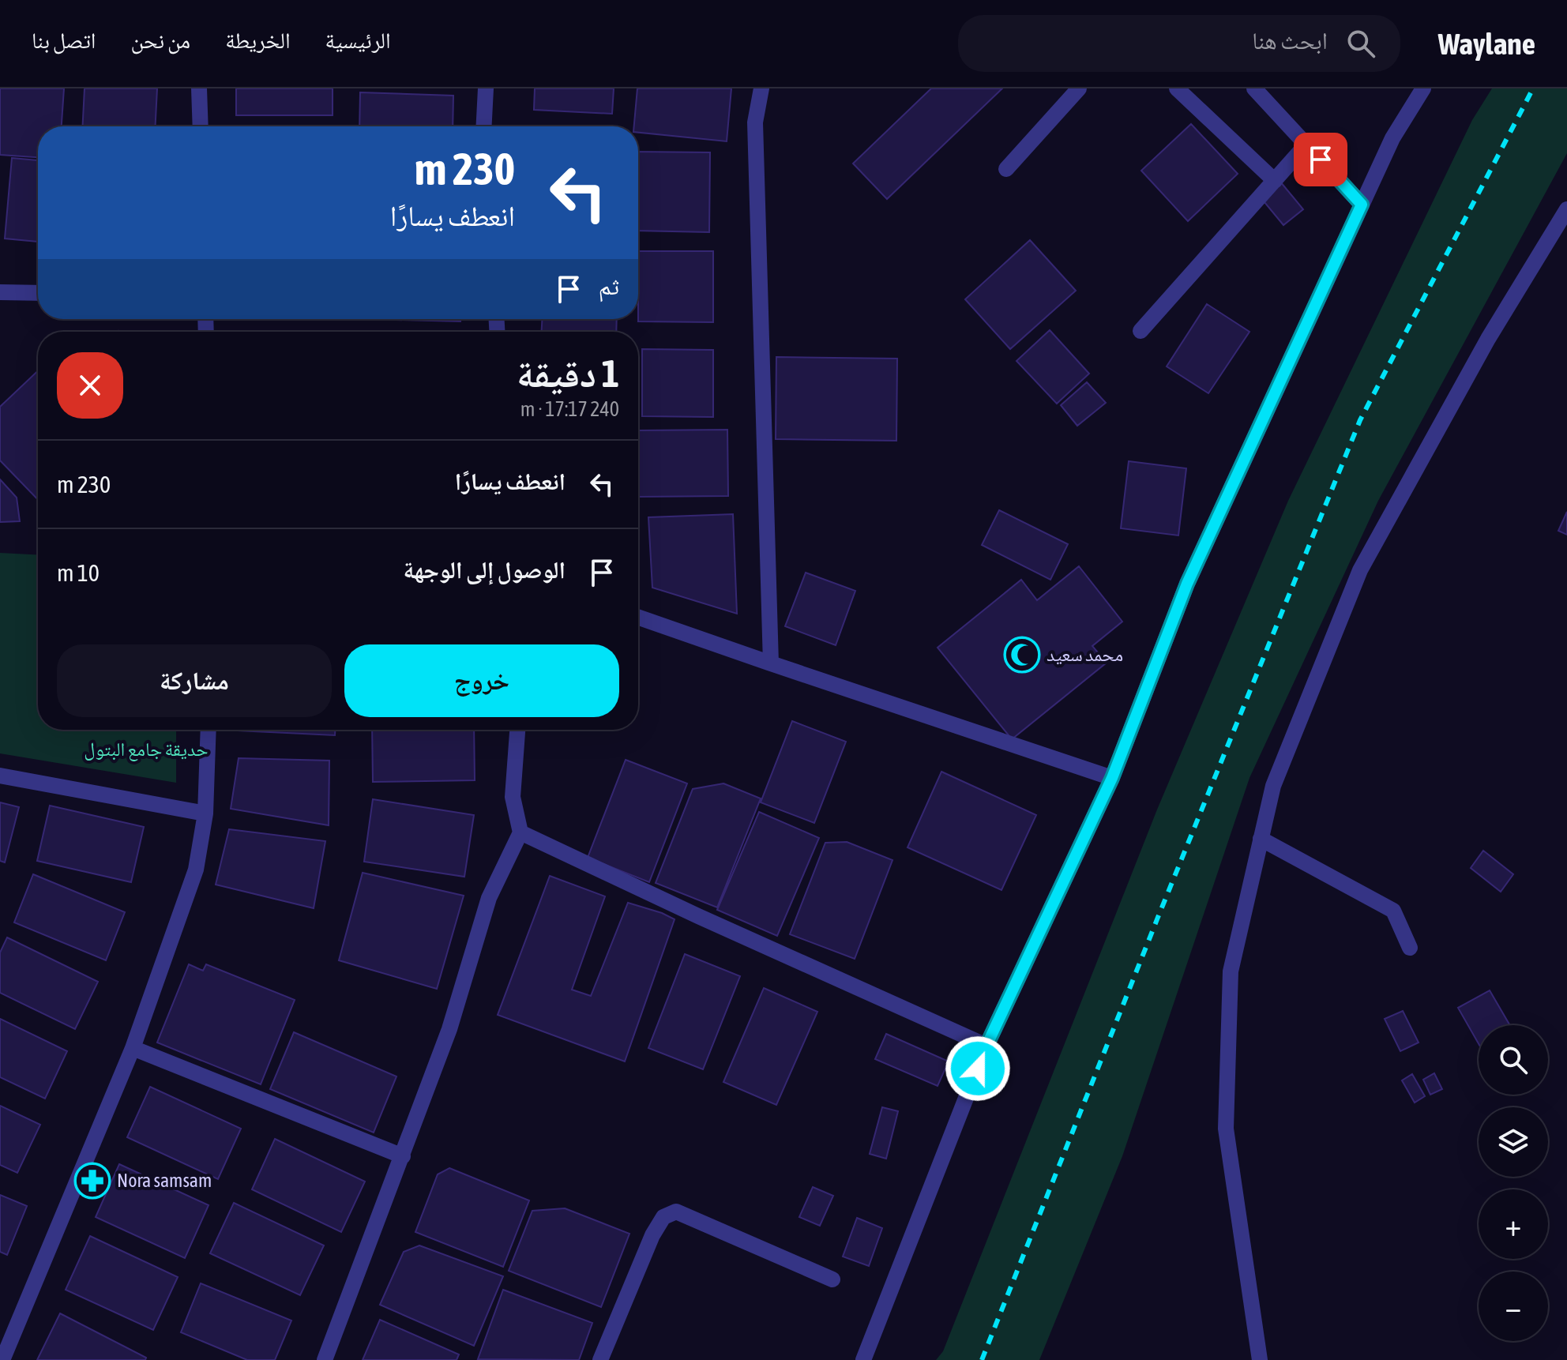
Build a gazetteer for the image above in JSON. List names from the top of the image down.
{
  "parks": ["حديقة جامع البتول"],
  "places": {
    "mosque": ["محمد سعيد"],
    "pharmacy": ["Nora samsam"]
  },
  "page": {
    "header": "Waylane",
    "search": "ابحث هنا",
    "nav": [
      "الرئيسية",
      "الخريطة",
      "من نحن",
      "اتصل بنا"
    ],
    "turn": ["230 m", "انعطف يسارًا"],
    "then": "ثم",
    "heading": ["1 دقيقة", "240 m · 17:17"],
    "list": [
      {
        "name": "انعطف يسارًا",
        "value": "230 m"
      },
      {
        "name": "الوصول إلى الوجهة",
        "value": "10 m"
      }
    ],
    "buttons": ["خروج", "مشاركة"],
    "map_buttons": ["+", "−"]
  }
}
